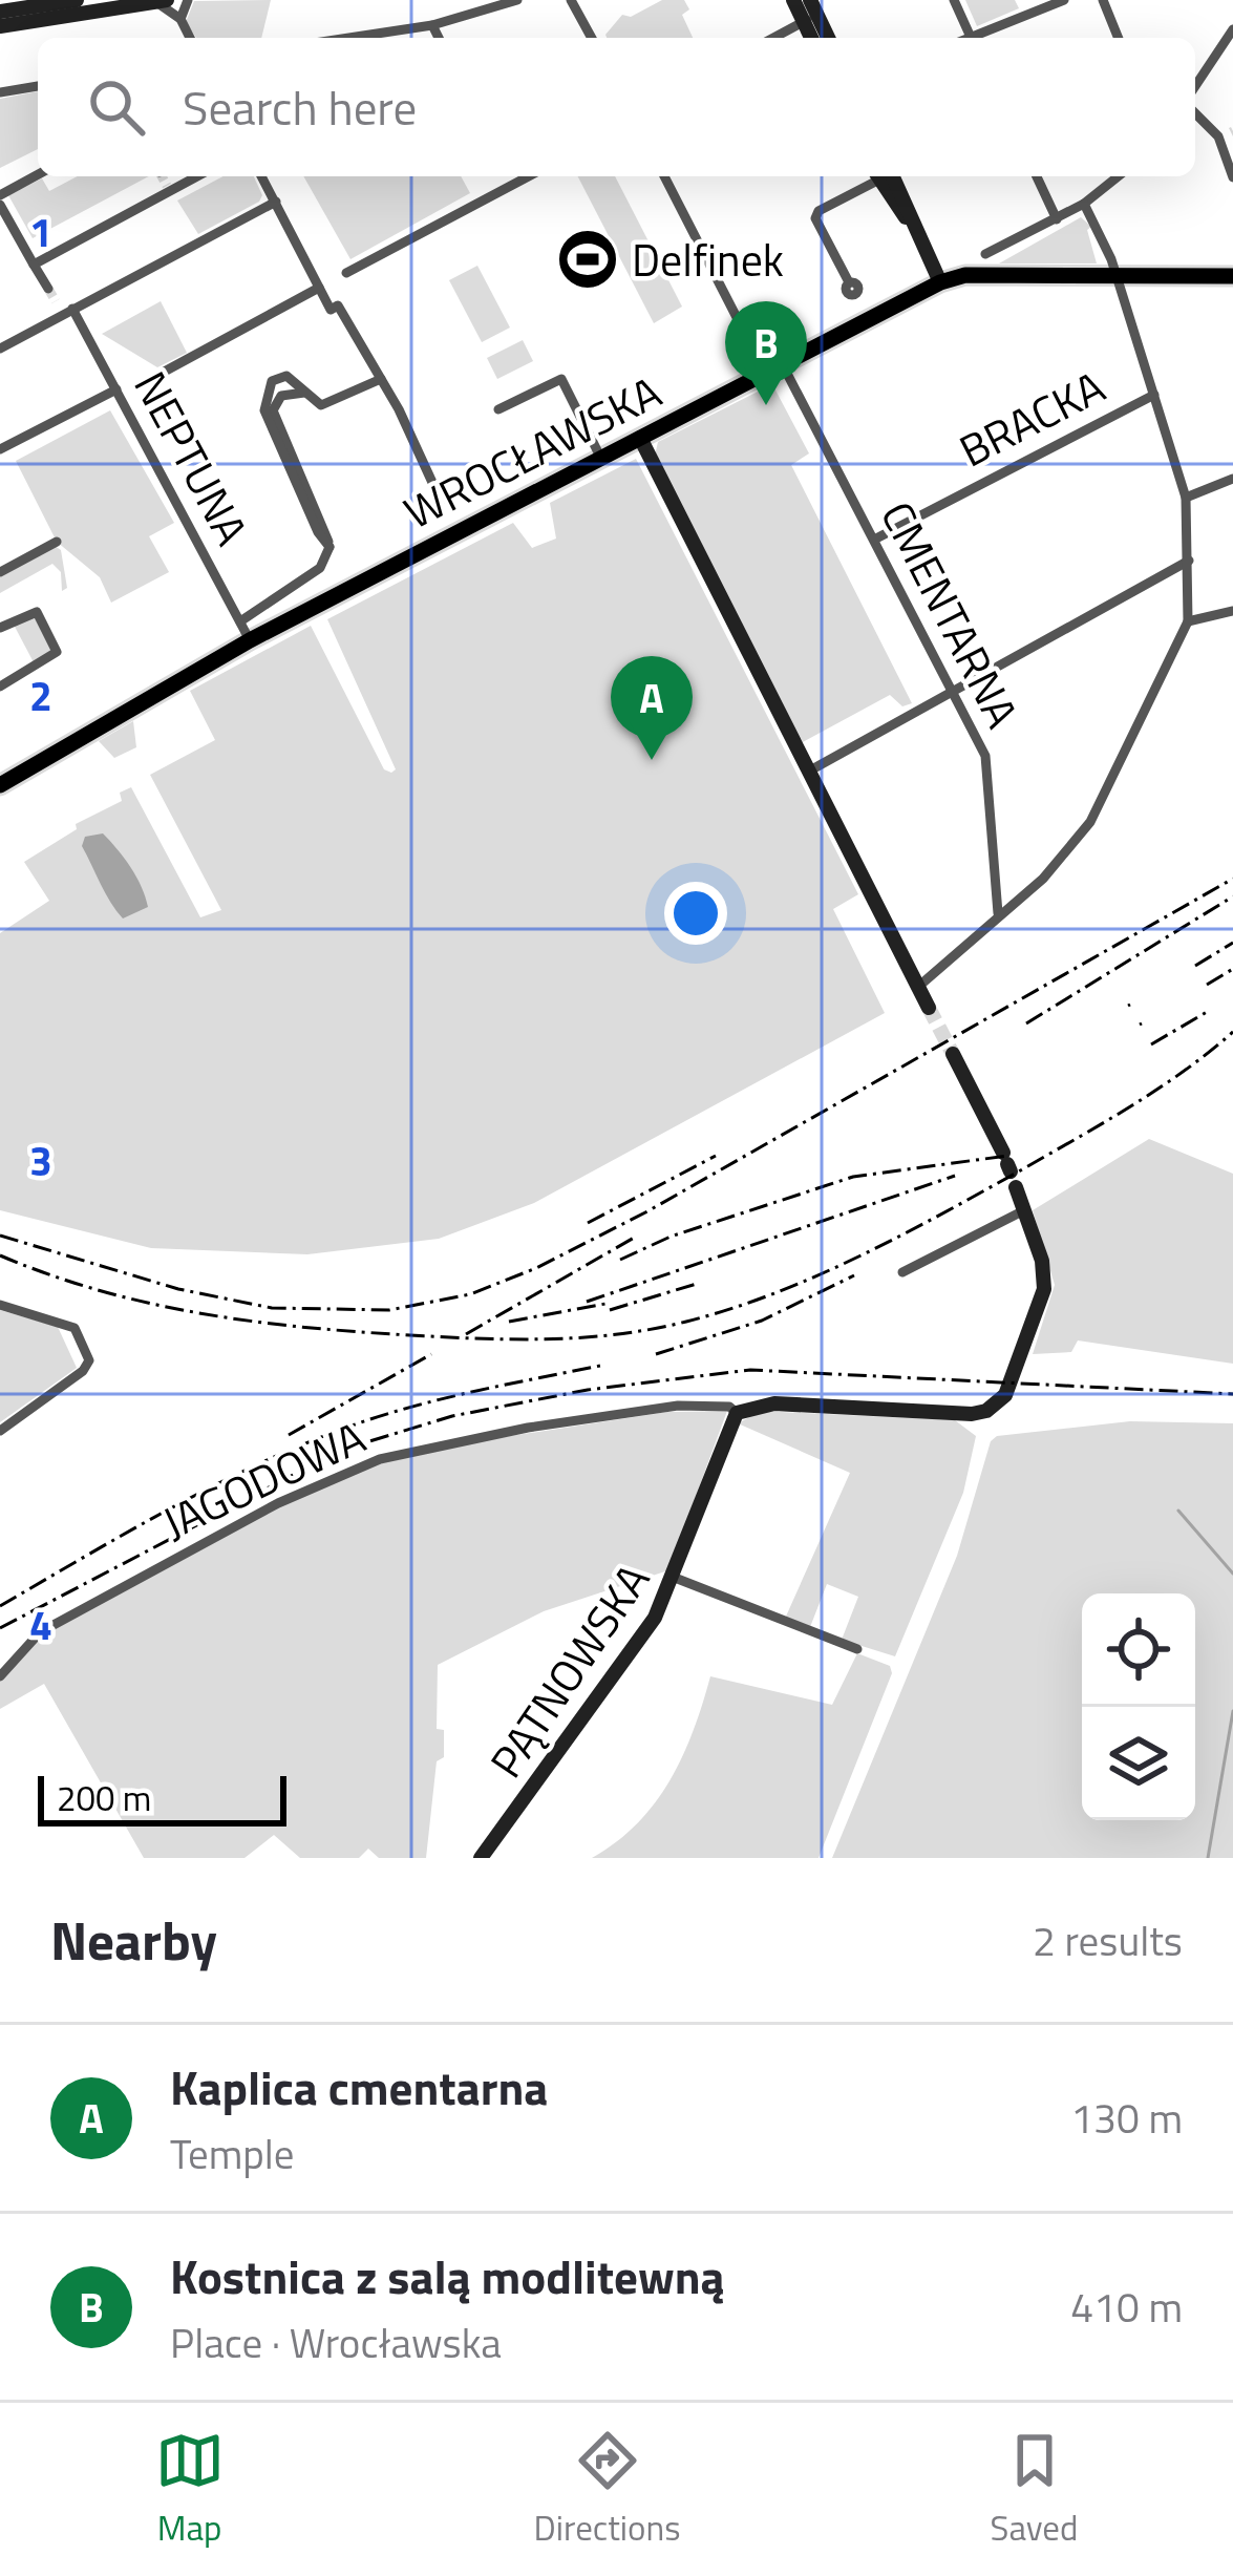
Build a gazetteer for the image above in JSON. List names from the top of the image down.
{
  "streets": {
    "main road": ["WROCŁAWSKA"],
    "street": [
      "BRACKA",
      "NEPTUNA",
      "CMENTARNA",
      "JAGODOWA",
      "PĄTNOWSKA"
    ]
  },
  "crossings": [
    ["BRACKA", "CMENTARNA"],
    ["WROCŁAWSKA", "NEPTUNA"],
    ["WROCŁAWSKA", "CMENTARNA"],
    ["JAGODOWA", "PĄTNOWSKA"]
  ],
  "places": {
    "sports": ["Delfinek"]
  },
  "scale_bar": "200 m",
  "page": {
    "search": "Search here",
    "pins": ["B", "A"],
    "scale": "200 m",
    "heading": ["Nearby", "2 results"],
    "list": [
      {
        "mark": "A",
        "name": "Kaplica cmentarna",
        "note": "Temple",
        "value": "130 m"
      },
      {
        "mark": "B",
        "name": "Kostnica z salą modlitewną",
        "note": "Place · Wrocławska",
        "value": "410 m"
      }
    ],
    "nav": ["Map", "Directions", "Saved"]
  },
  "grid": {
    "rows": [
      "1",
      "2",
      "3",
      "4"
    ]
  }
}
